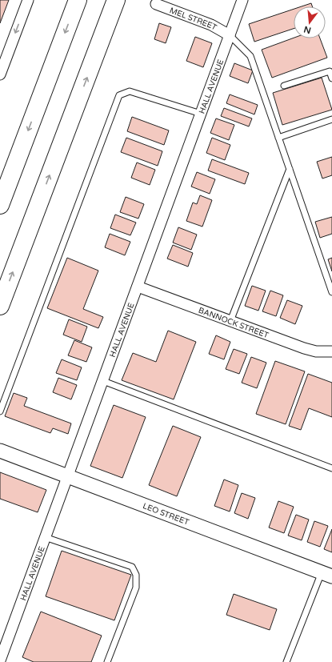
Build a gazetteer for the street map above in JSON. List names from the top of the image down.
{
  "streets": {
    "street": [
      "MEL STREET",
      "HALL AVENUE",
      "BANNOCK STREET",
      "LEO STREET"
    ]
  },
  "crossings": [
    ["MEL STREET", "HALL AVENUE"],
    ["HALL AVENUE", "BANNOCK STREET"],
    ["HALL AVENUE", "LEO STREET"]
  ],
  "north": "bottom"
}
